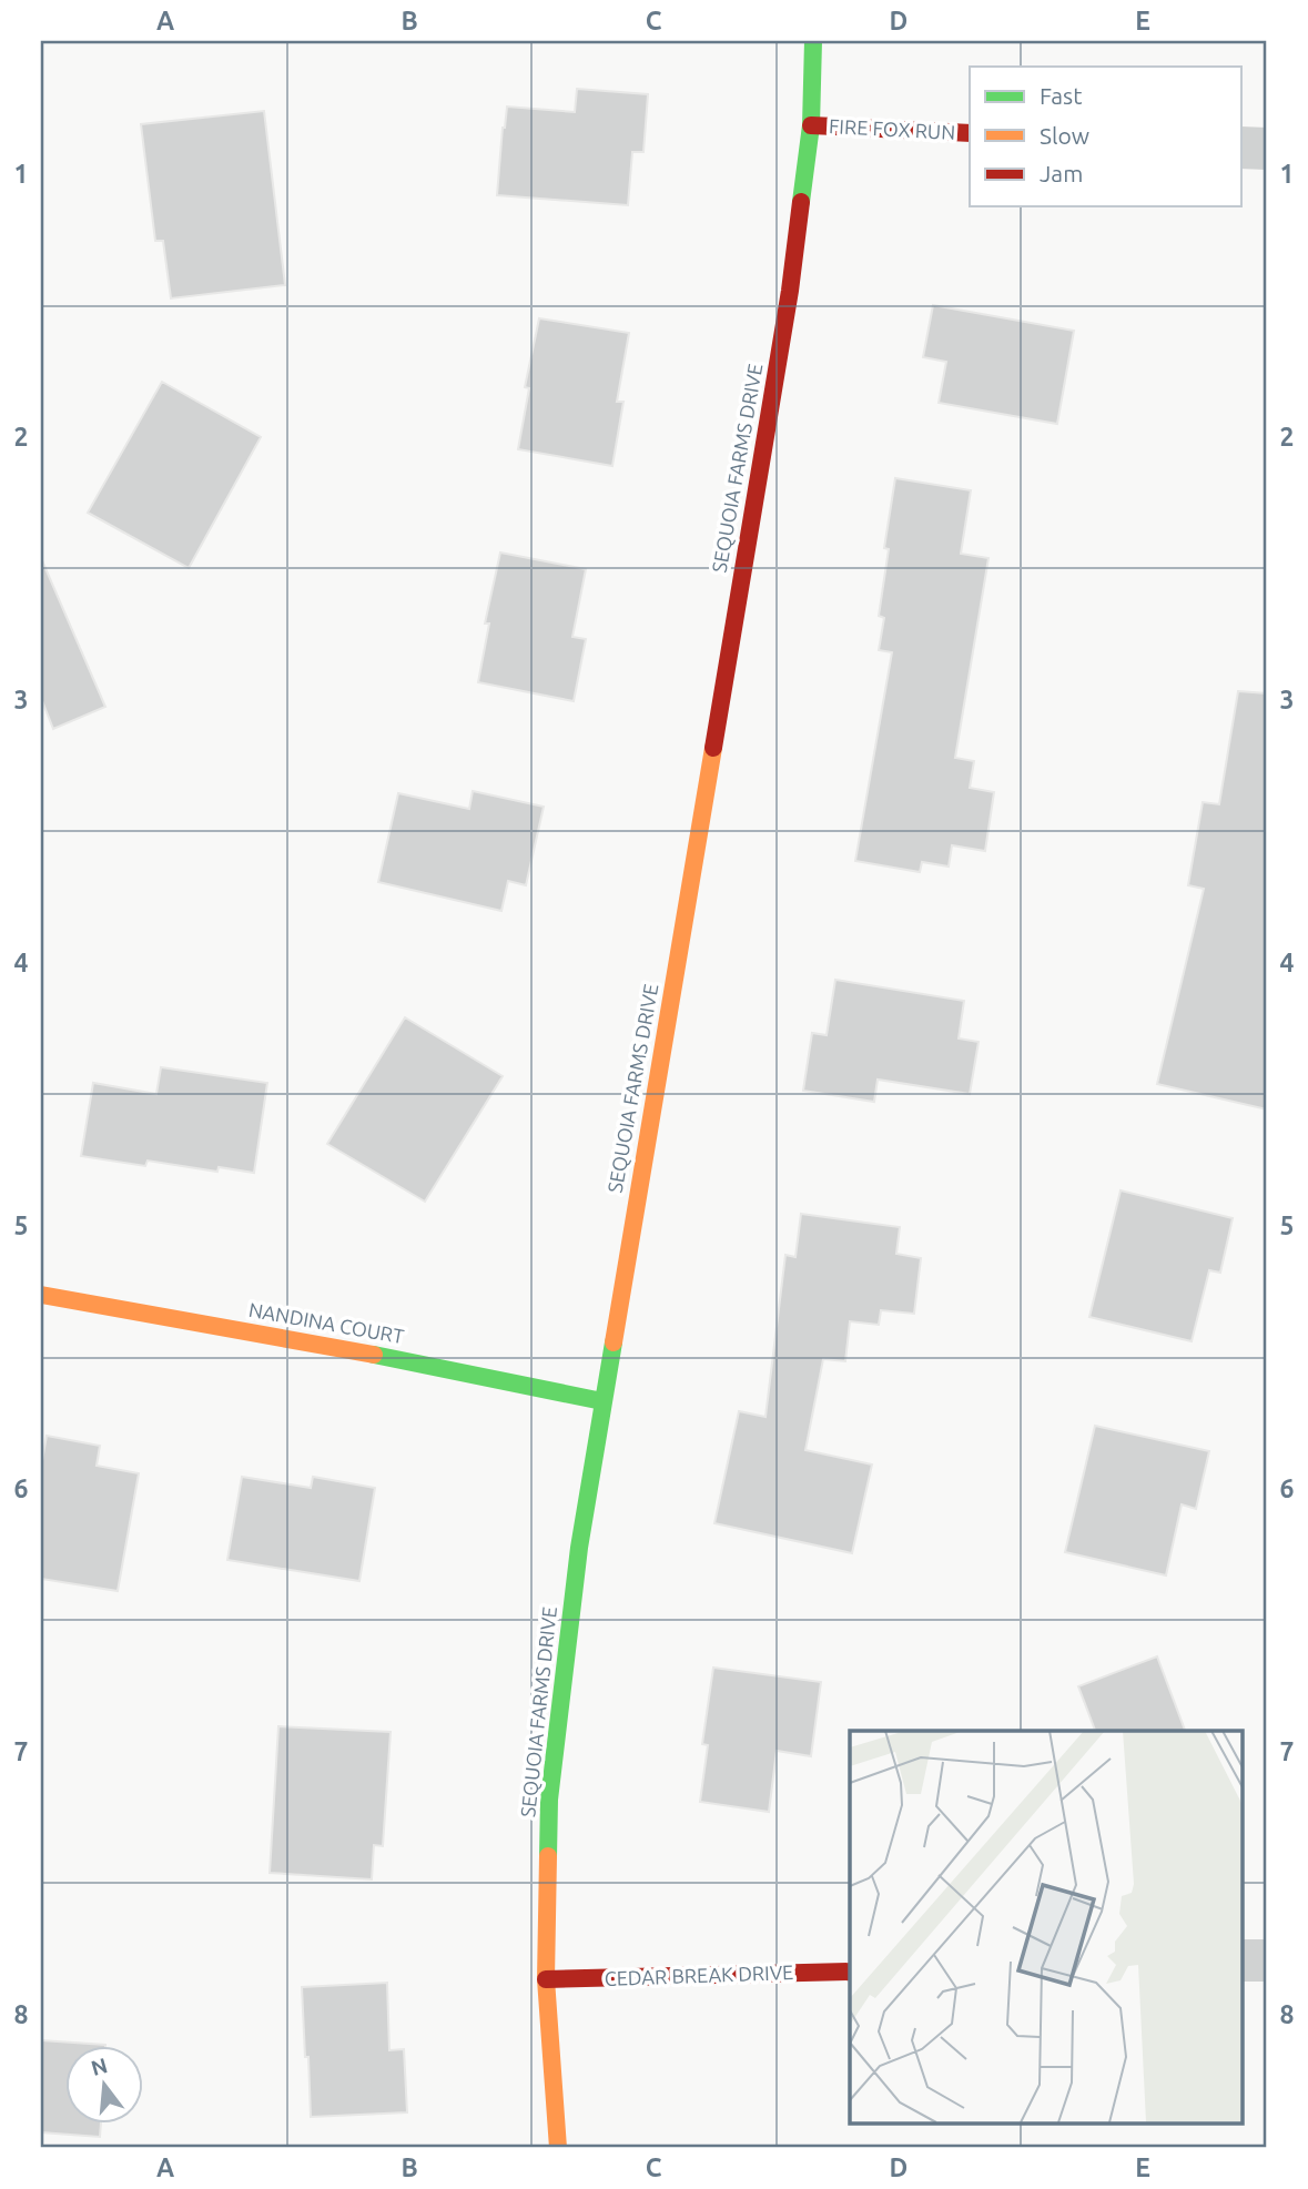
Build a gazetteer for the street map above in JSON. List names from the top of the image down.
{
  "streets": {
    "street": [
      "FIRE FOX RUN",
      "SEQUOIA FARMS DRIVE",
      "NANDINA COURT",
      "CEDAR BREAK DRIVE"
    ]
  },
  "crossings": [
    ["FIRE FOX RUN", "SEQUOIA FARMS DRIVE"],
    ["SEQUOIA FARMS DRIVE", "NANDINA COURT"],
    ["SEQUOIA FARMS DRIVE", "CEDAR BREAK DRIVE"]
  ],
  "legend": ["Fast", "Slow", "Jam"],
  "north": "top",
  "grid": {
    "columns": [
      "A",
      "B",
      "C",
      "D",
      "E"
    ],
    "rows": [
      "1",
      "2",
      "3",
      "4",
      "5",
      "6",
      "7",
      "8"
    ]
  }
}
